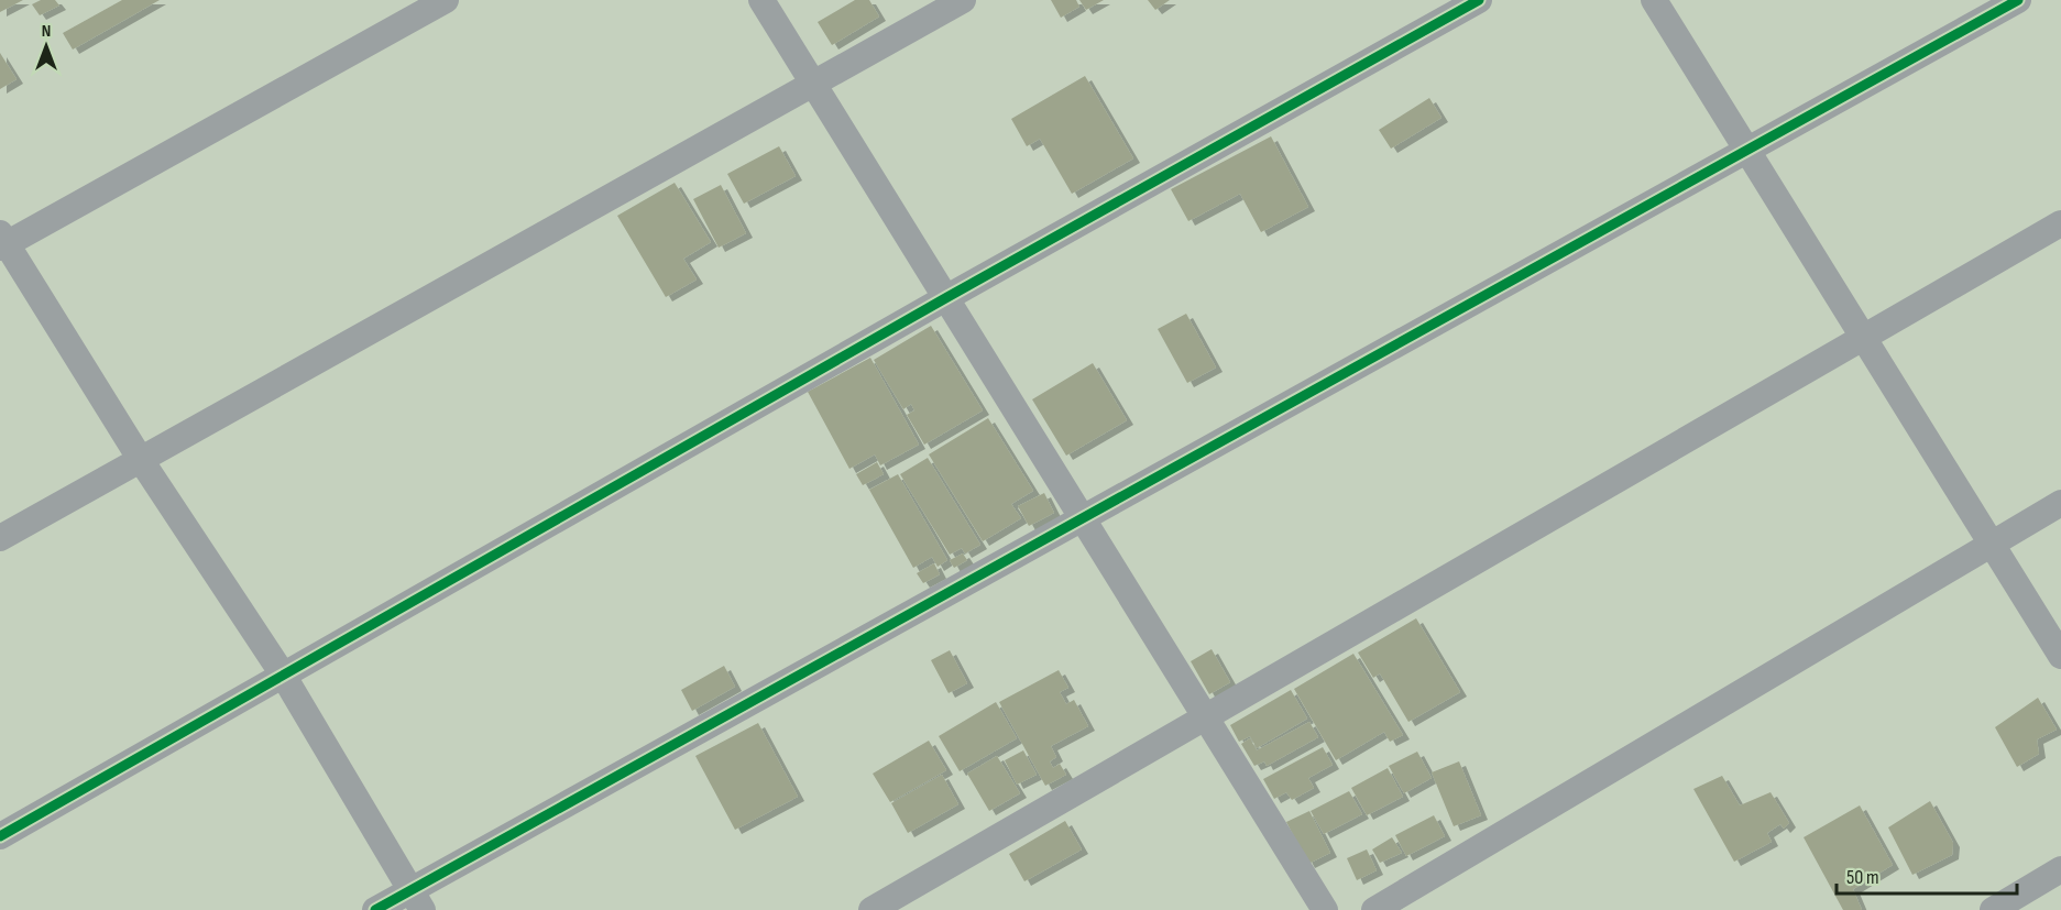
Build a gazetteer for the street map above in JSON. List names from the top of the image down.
{
  "scale_bar": "50 m",
  "north": "top"
}
